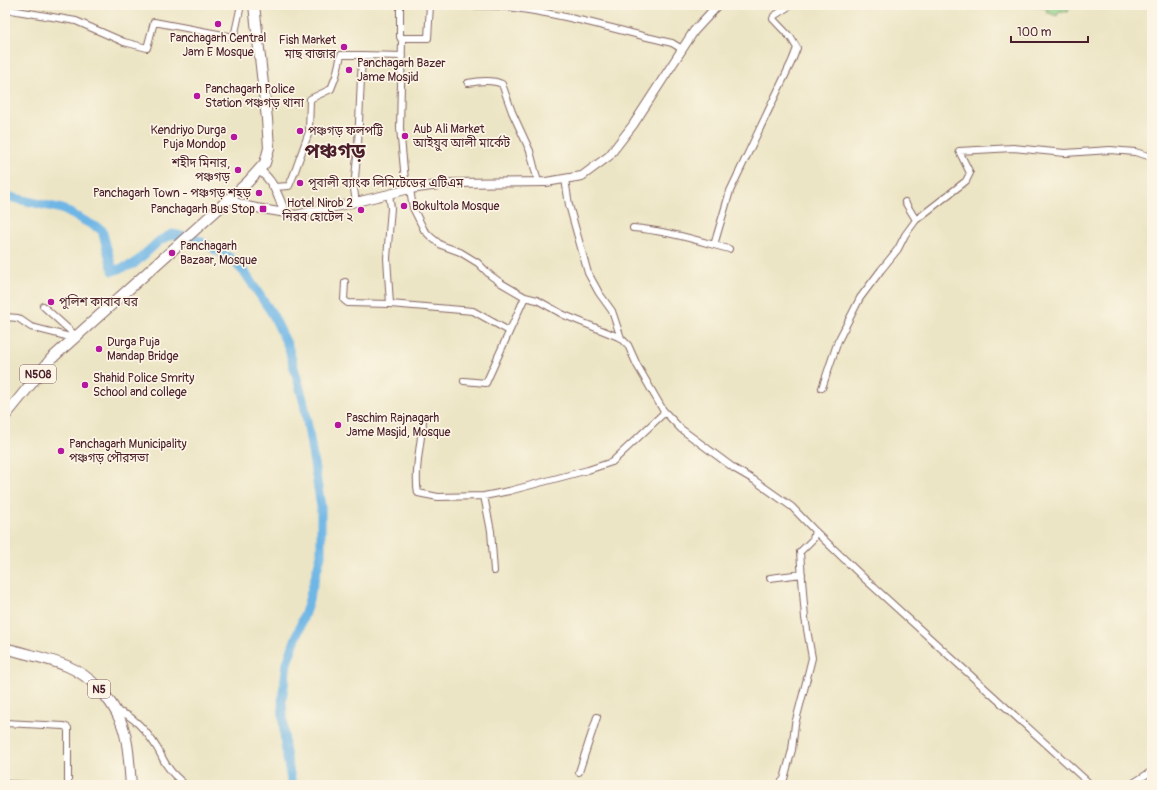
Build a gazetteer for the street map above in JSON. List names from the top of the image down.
{
  "streets": {
    "highway": ["N508", "N5"]
  },
  "districts": ["পঞ্চগড়"],
  "places": {
    "other": [
      "Panchagarh Central Jam E Mosque",
      "Fish Market মাছ বাজার",
      "Panchagarh Bazer Jame Mosjid",
      "Panchagarh Police Station পঞ্চগড় থানা",
      "পঞ্চগড় ফলপট্টি",
      "Aub Ali Market আইয়ুব আলী মার্কেট",
      "Kendriyo Durga Puja Mondop",
      "শহীদ মিনার, পঞ্চগড়",
      "পূবালী ব্যাংক লিমিটেডের এটিএম",
      "Panchagarh Town - পঞ্চগড় শহড়",
      "Bokultola Mosque",
      "Hotel Nirob 2 নিরব হোটেল ২",
      "Panchagarh Bazaar, Mosque",
      "পুলিশ কাবাব ঘর",
      "Durga Puja Mandap Bridge",
      "Shahid Police Smrity School and college",
      "Paschim Rajnagarh Jame Masjid, Mosque",
      "Panchagarh Municipality পঞ্চগড় পৌরসভা"
    ],
    "transit": ["Panchagarh Bus Stop"]
  },
  "scale_bar": "100 m"
}
